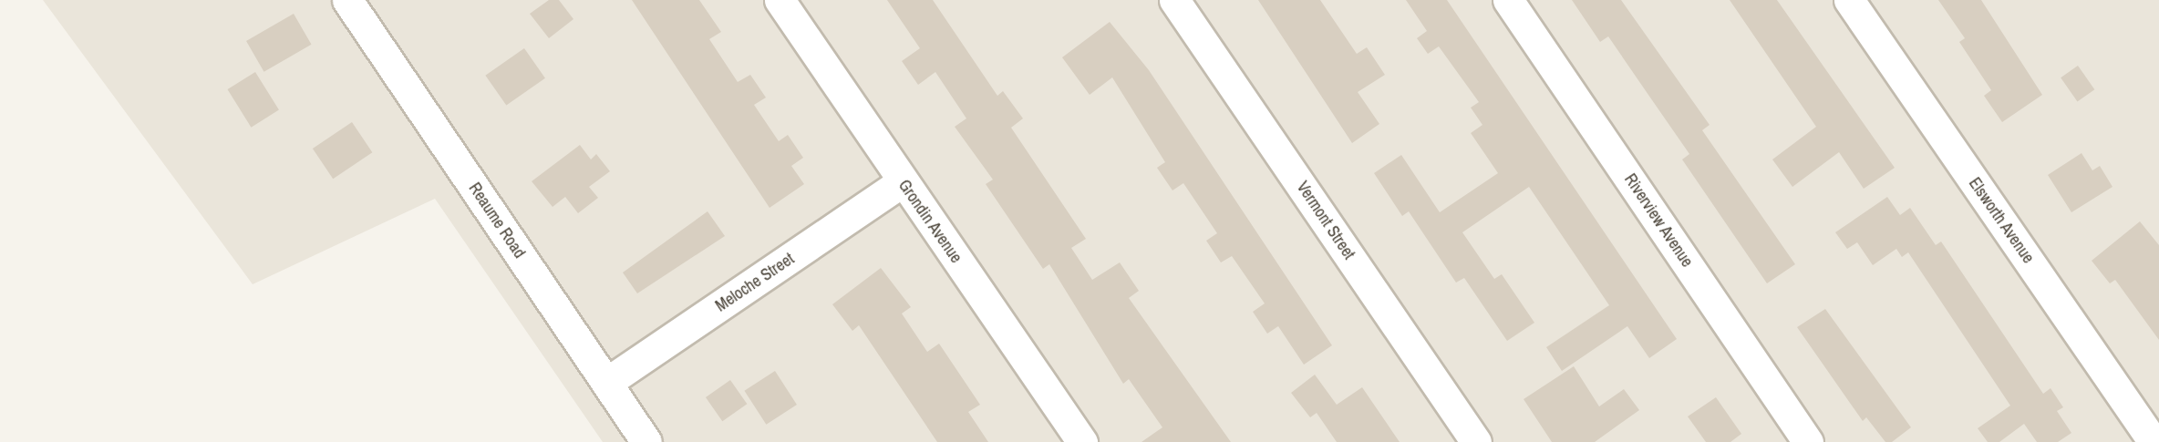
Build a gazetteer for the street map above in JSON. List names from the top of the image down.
{
  "streets": {
    "street": [
      "Reaume Road",
      "Vermont Street",
      "Riverview Avenue",
      "Elsworth Avenue",
      "Grondin Avenue",
      "Meloche Street"
    ]
  },
  "crossings": [
    ["Reaume Road", "Meloche Street"],
    ["Grondin Avenue", "Meloche Street"]
  ]
}
